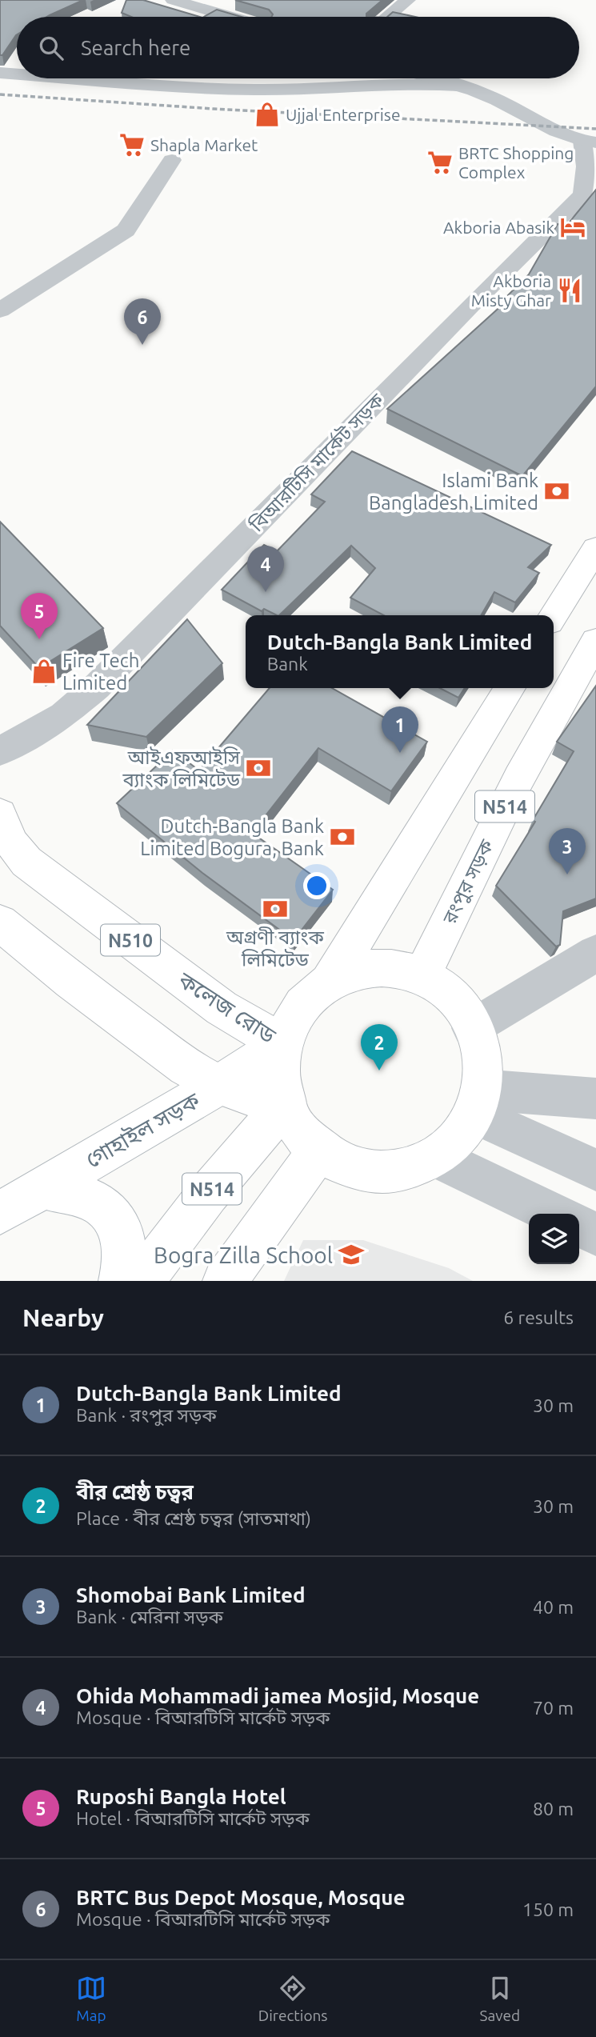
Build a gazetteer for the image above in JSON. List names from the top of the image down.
{
  "streets": {
    "main road": [
      "N514",
      "রংপুর সড়ক",
      "N510",
      "কলেজ রোড",
      "গোহাইল সড়ক"
    ],
    "street": ["বিআরটিসি মার্কেট সড়ক"]
  },
  "crossings": [
    ["কলেজ রোড", "গোহাইল সড়ক"]
  ],
  "places": {
    "shop": ["Ujjal Enterprise", "Fire Tech Limited"],
    "supermarket": ["Shapla Market", "BRTC Shopping Complex"],
    "hotel": ["Akboria Abasik"],
    "restaurant": ["Akboria Misty Ghar"],
    "bank": [
      "Islami Bank Bangladesh Limited",
      "আইএফআইসি ব্যাংক লিমিটেড",
      "Dutch-Bangla Bank Limited Bogura, Bank",
      "অগ্রণী ব্যাংক লিমিটেড"
    ],
    "school or university": ["Bogra Zilla School"]
  },
  "page": {
    "search": "Search here",
    "pins": [
      "6",
      "4",
      "5",
      "1",
      "3",
      "2"
    ],
    "popup": ["Dutch-Bangla Bank Limited", "Bank"],
    "heading": ["Nearby", "6 results"],
    "list": [
      {
        "mark": "1",
        "name": "Dutch-Bangla Bank Limited",
        "note": "Bank · রংপুর সড়ক",
        "value": "30 m"
      },
      {
        "mark": "2",
        "name": "বীর শ্রেষ্ঠ চত্বর",
        "note": "Place · বীর শ্রেষ্ঠ চত্বর (সাতমাথা)",
        "value": "30 m"
      },
      {
        "mark": "3",
        "name": "Shomobai Bank Limited",
        "note": "Bank · মেরিনা সড়ক",
        "value": "40 m"
      },
      {
        "mark": "4",
        "name": "Ohida Mohammadi jamea Mosjid, Mosque",
        "note": "Mosque · বিআরটিসি মার্কেট সড়ক",
        "value": "70 m"
      },
      {
        "mark": "5",
        "name": "Ruposhi Bangla Hotel",
        "note": "Hotel · বিআরটিসি মার্কেট সড়ক",
        "value": "80 m"
      },
      {
        "mark": "6",
        "name": "BRTC Bus Depot Mosque, Mosque",
        "note": "Mosque · বিআরটিসি মার্কেট সড়ক",
        "value": "150 m"
      }
    ],
    "nav": ["Map", "Directions", "Saved"]
  }
}
